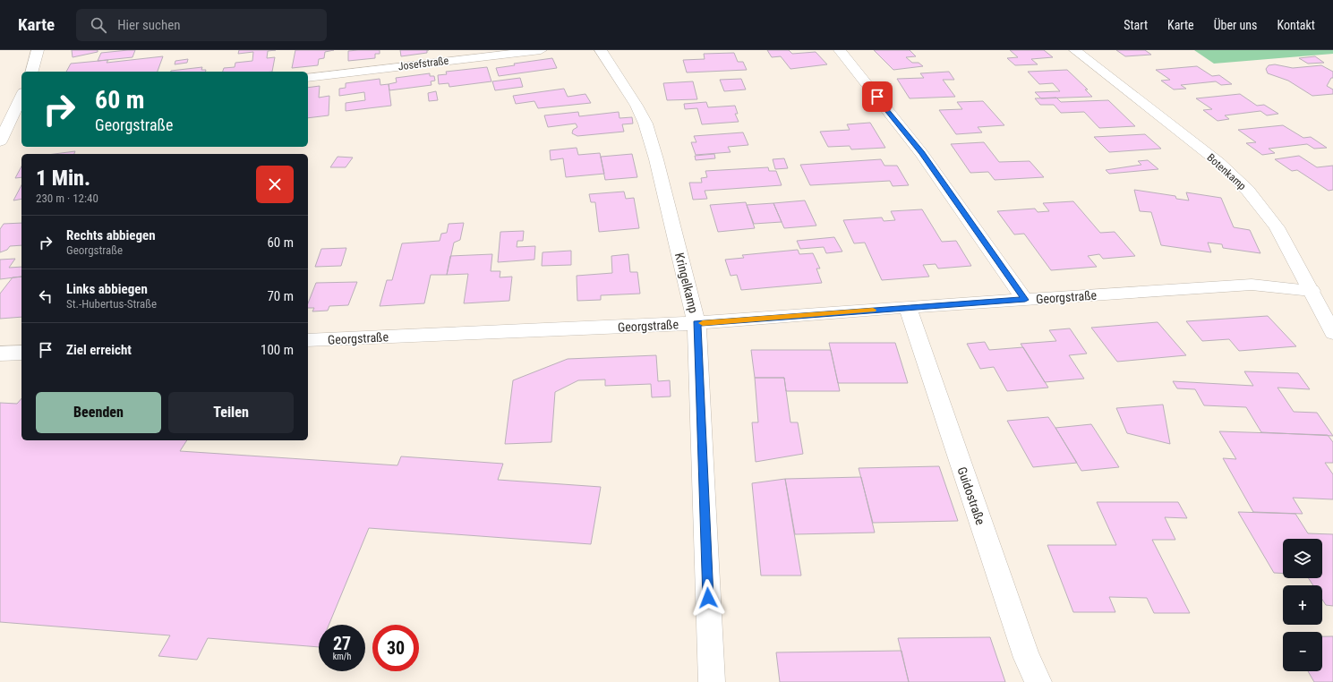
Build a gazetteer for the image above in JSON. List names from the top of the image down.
{
  "streets": {
    "street": [
      "Josefstraße",
      "Botenkamp",
      "Kringelkamp",
      "Georgstraße",
      "Guidostraße"
    ]
  },
  "crossings": [
    ["Botenkamp", "Georgstraße"],
    ["Kringelkamp", "Georgstraße"],
    ["Georgstraße", "Guidostraße"]
  ],
  "page": {
    "header": "Karte",
    "search": "Hier suchen",
    "nav": [
      "Start",
      "Karte",
      "Über uns",
      "Kontakt"
    ],
    "turn": ["60 m", "Georgstraße"],
    "heading": ["1 Min.", "230 m · 12:40"],
    "list": [
      {
        "name": "Rechts abbiegen",
        "note": "Georgstraße",
        "value": "60 m"
      },
      {
        "name": "Links abbiegen",
        "note": "St.-Hubertus-Straße",
        "value": "70 m"
      },
      {
        "name": "Ziel erreicht",
        "value": "100 m"
      }
    ],
    "buttons": ["Beenden", "Teilen"],
    "map_buttons": ["+", "−"],
    "speed": "27 km/h",
    "limit": "30"
  }
}
